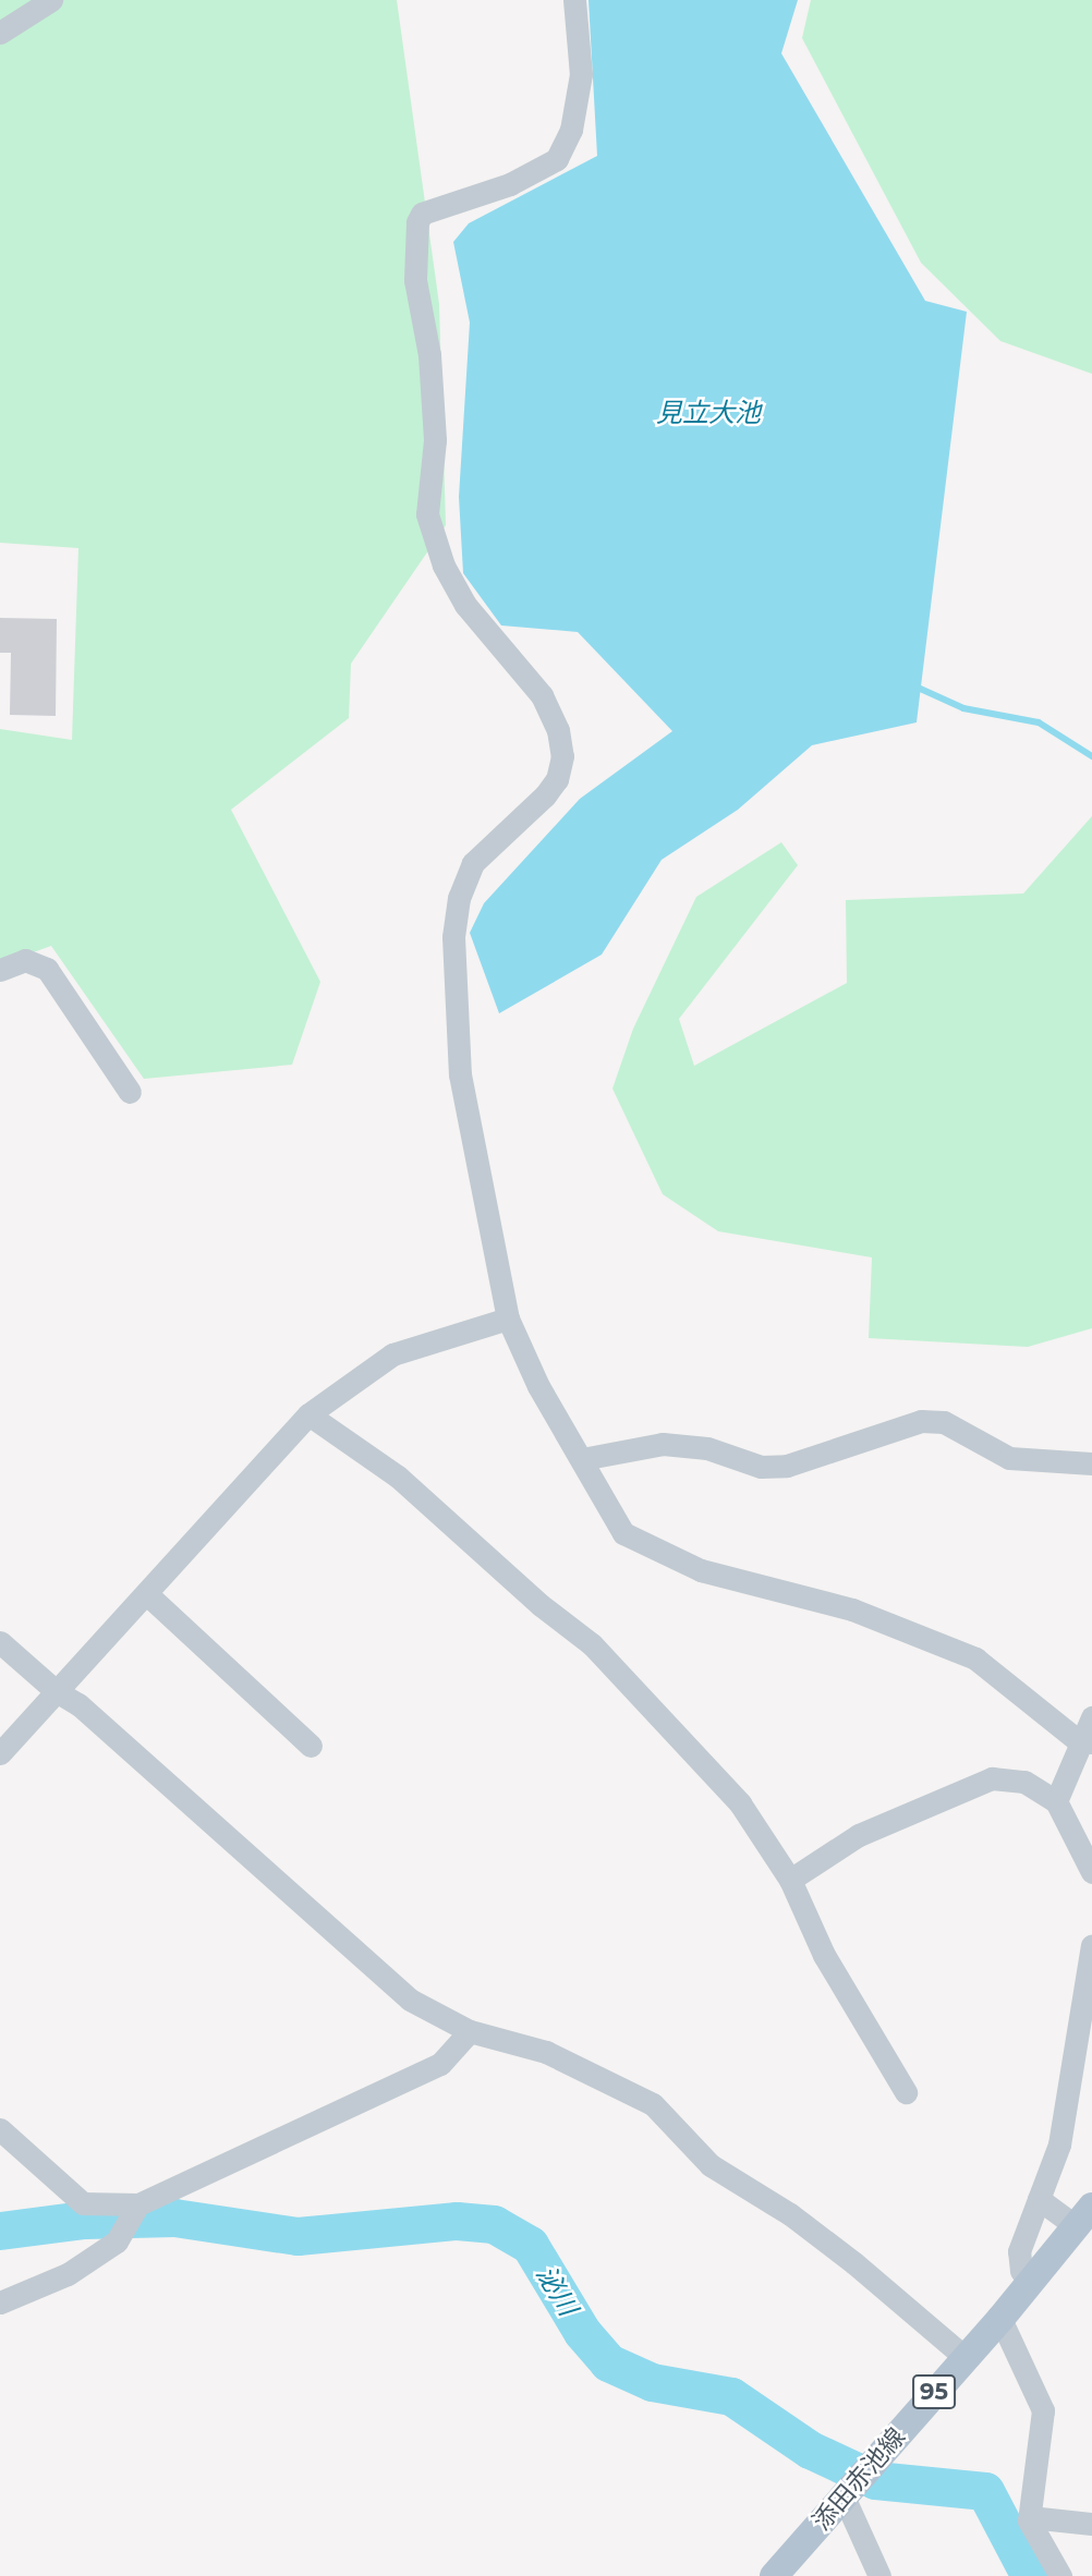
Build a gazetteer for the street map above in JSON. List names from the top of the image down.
{
  "streets": {
    "main road": ["95", "添田赤池線"]
  },
  "water": ["見立大池", "泌川"]
}
